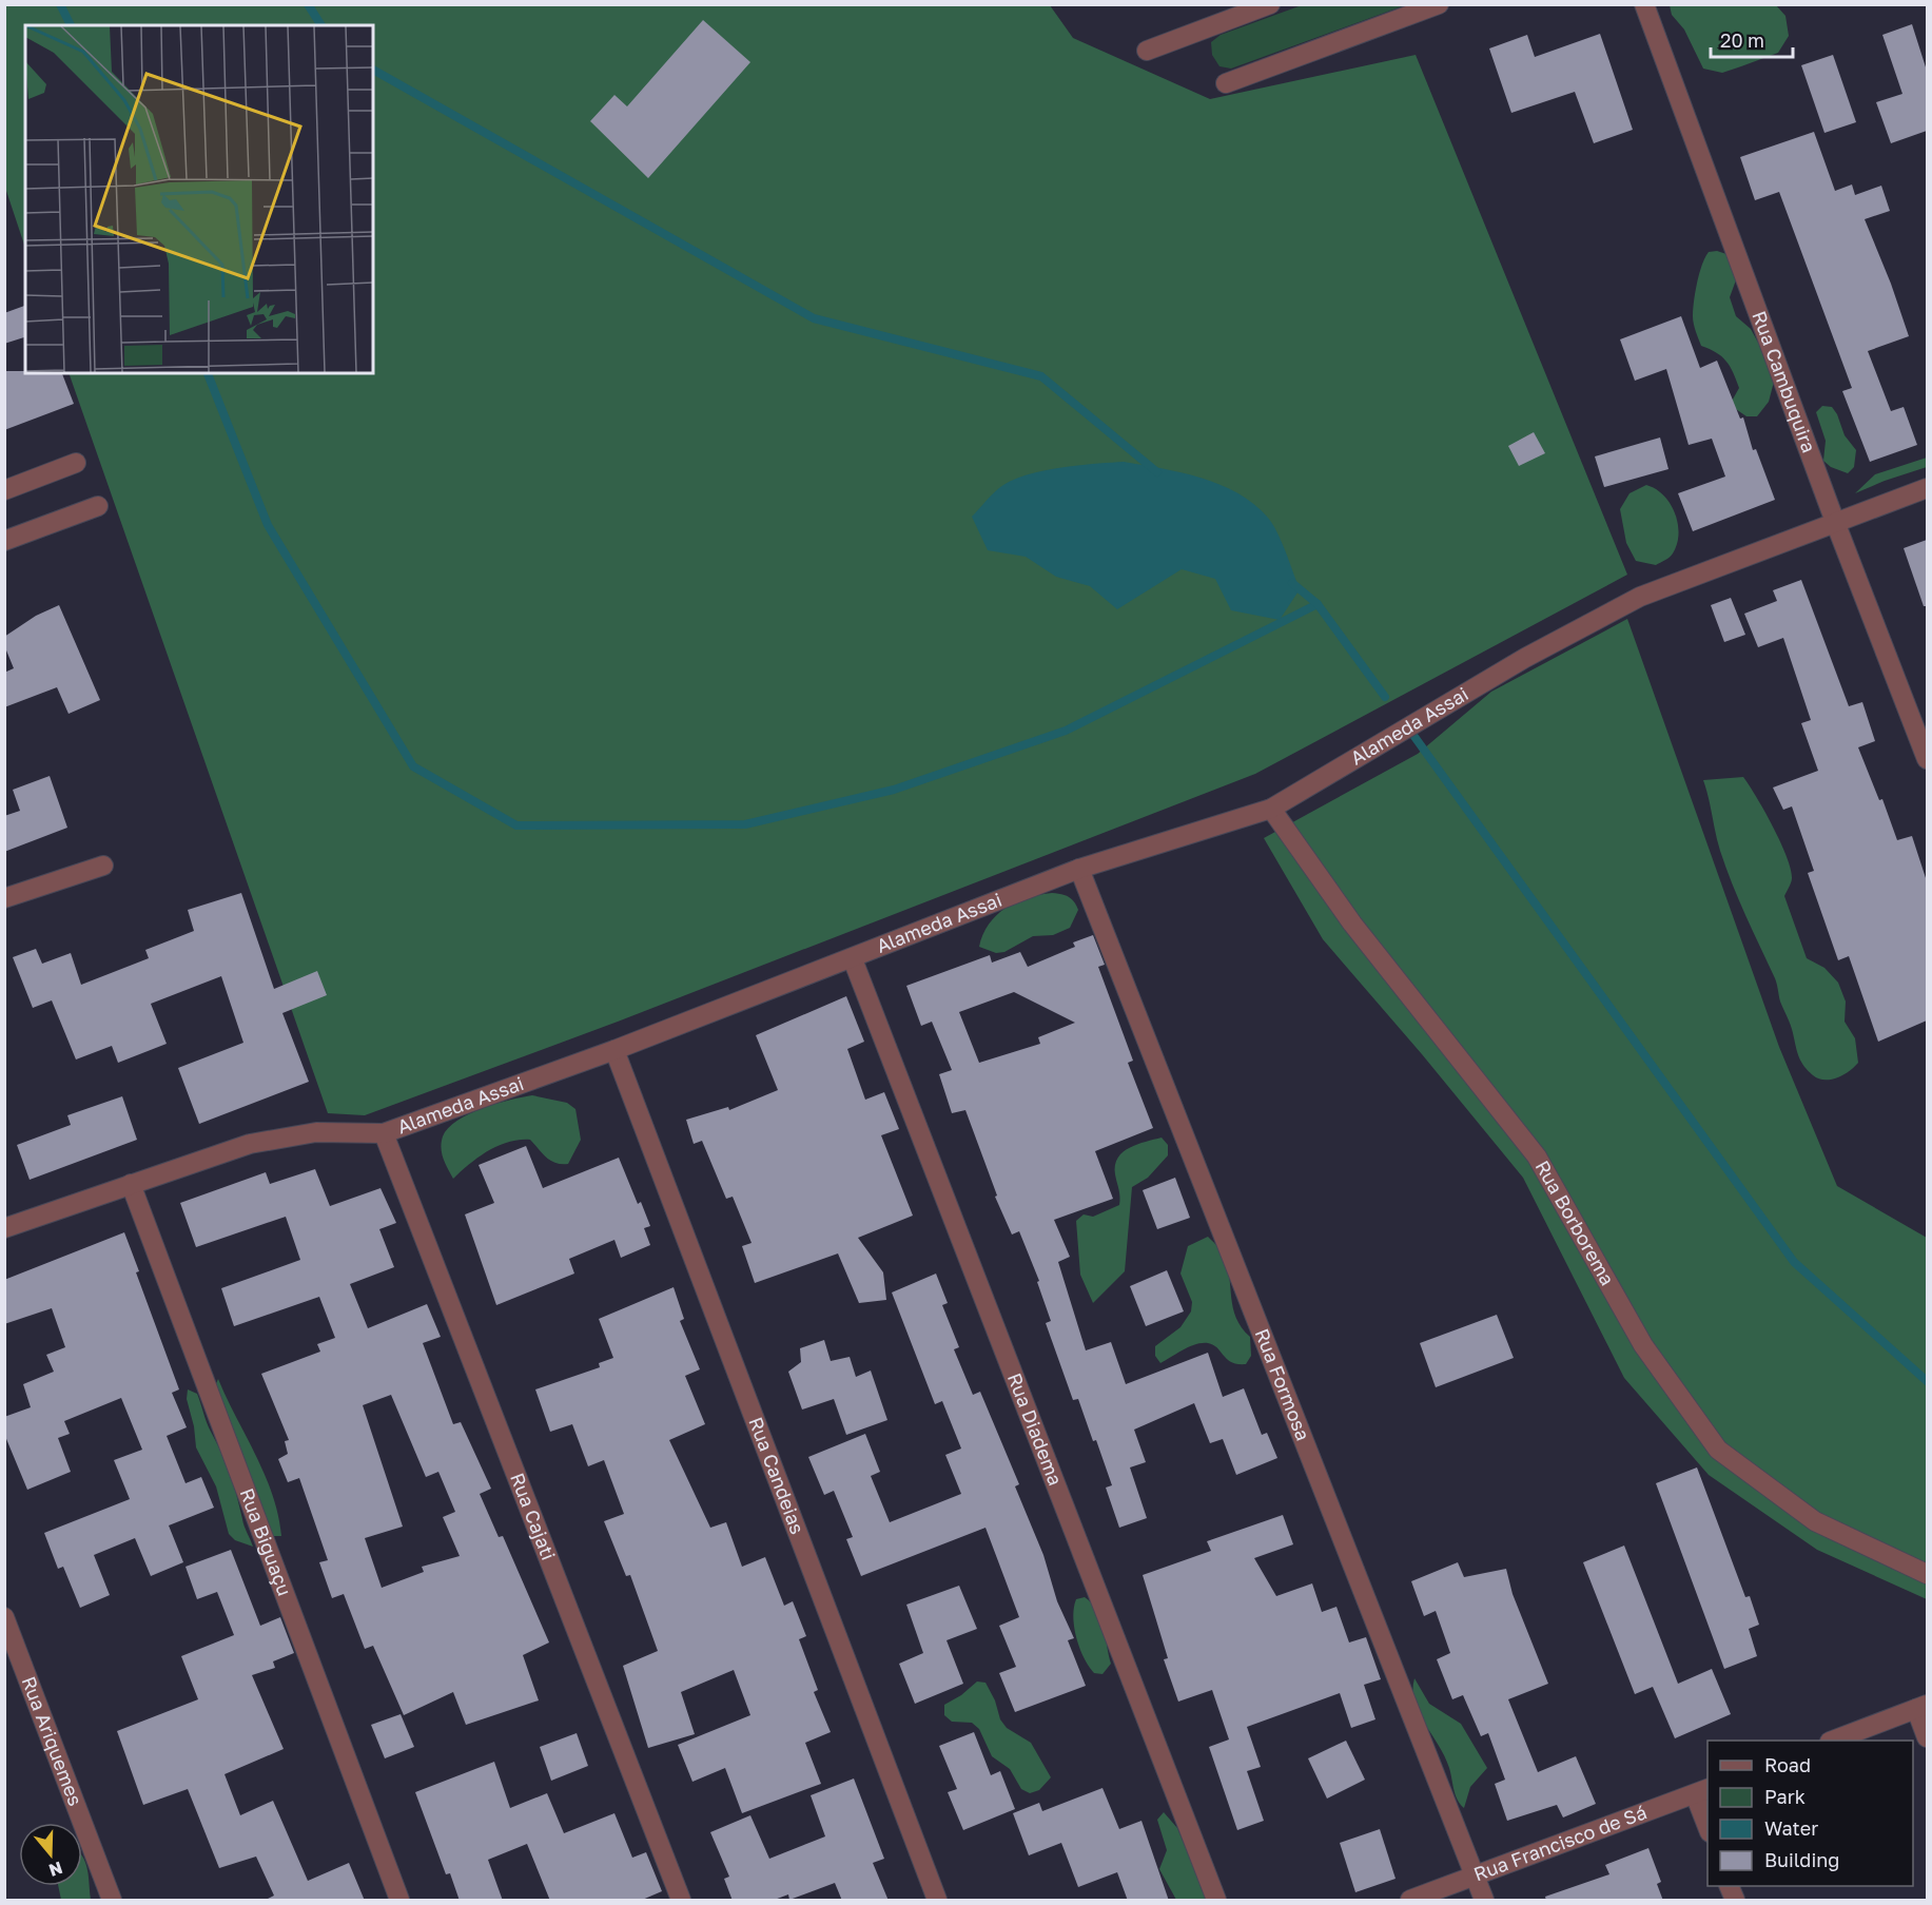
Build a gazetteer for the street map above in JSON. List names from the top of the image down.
{
  "streets": {
    "street": [
      "Rua Cambuquira",
      "Alameda Assai",
      "Rua Borborema",
      "Rua Formosa",
      "Rua Diadema",
      "Rua Candeias",
      "Rua Cajati",
      "Rua Biguaçu",
      "Rua Ariquemes",
      "Rua Francisco de Sá"
    ]
  },
  "crossings": [
    ["Rua Cambuquira", "Alameda Assai"],
    ["Alameda Assai", "Rua Borborema"],
    ["Alameda Assai", "Rua Formosa"],
    ["Alameda Assai", "Rua Diadema"],
    ["Alameda Assai", "Rua Candeias"],
    ["Alameda Assai", "Rua Cajati"],
    ["Alameda Assai", "Rua Biguaçu"],
    ["Rua Formosa", "Rua Francisco de Sá"]
  ],
  "legend": [
    "Road",
    "Park",
    "Water",
    "Building"
  ],
  "scale_bar": "20 m",
  "north": "bottom"
}
